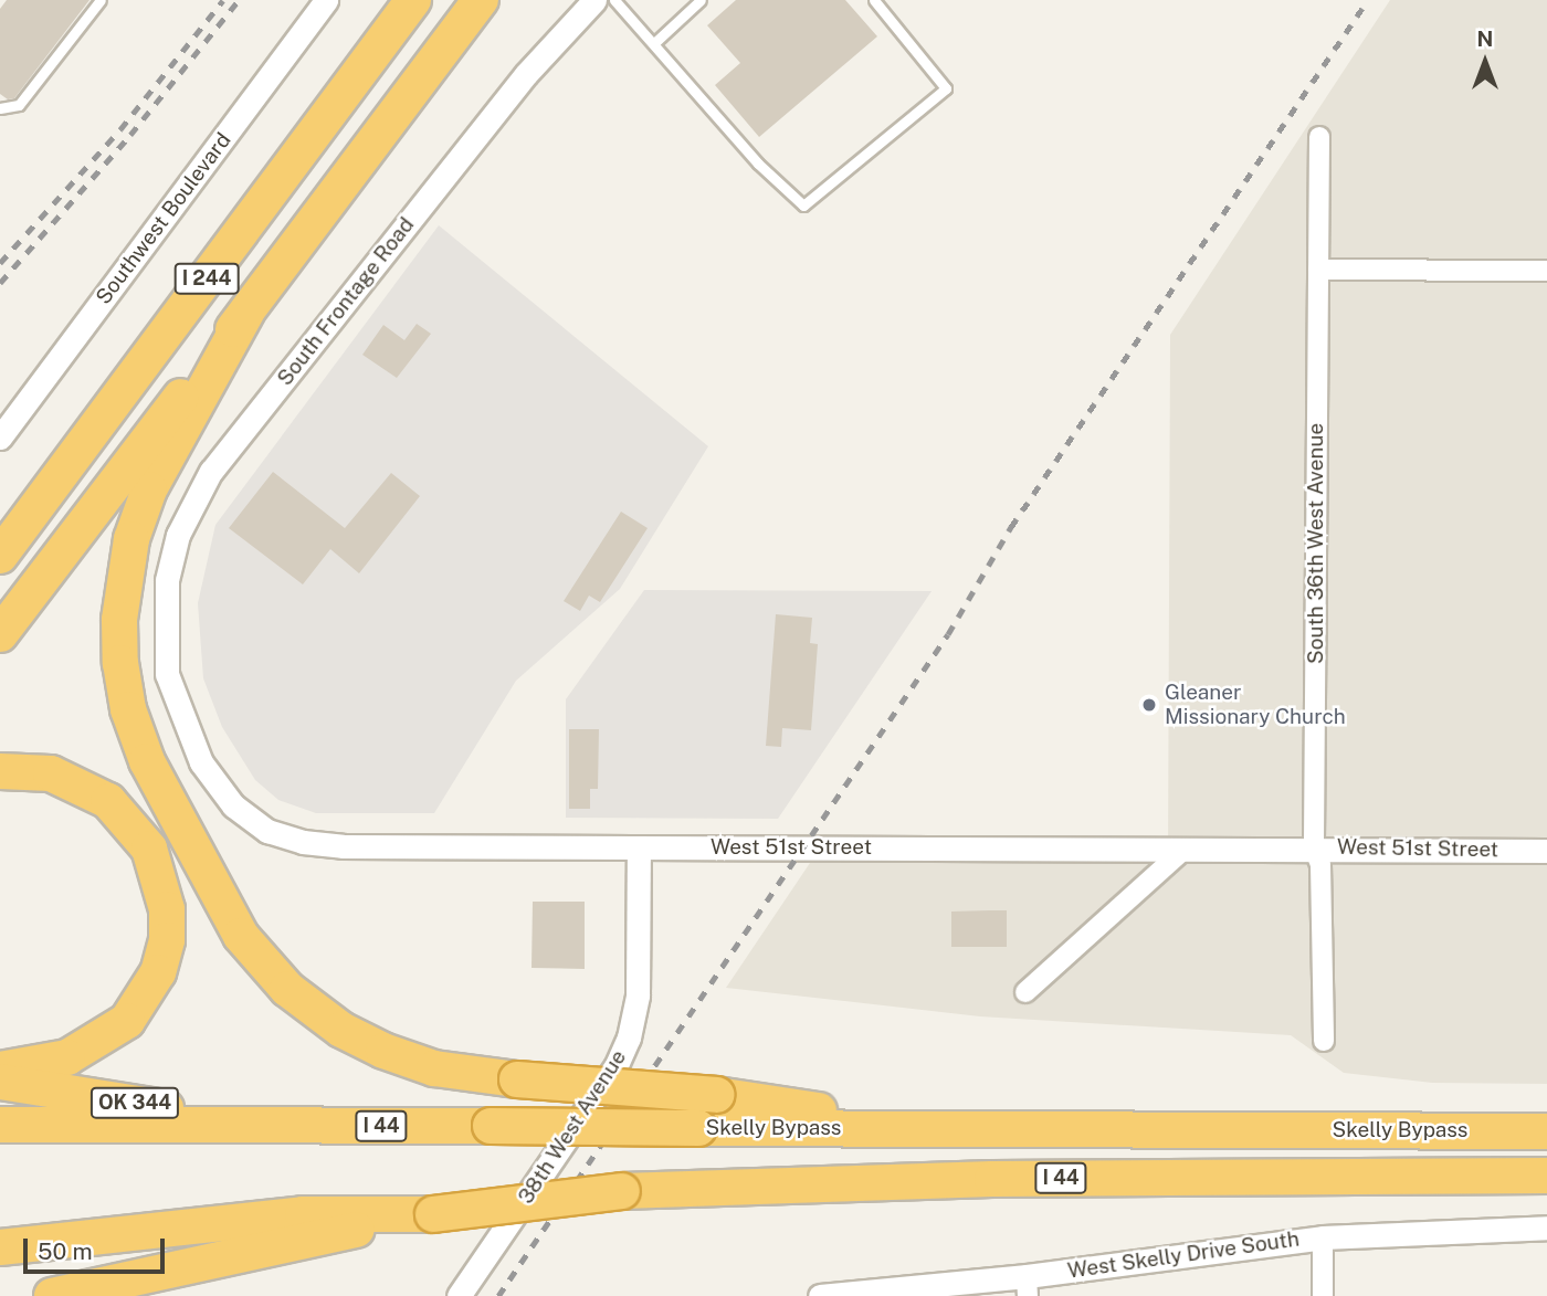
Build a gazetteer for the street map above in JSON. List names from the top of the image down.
{
  "streets": {
    "highway": [
      "I 244",
      "OK 344",
      "I 44",
      "Skelly Bypass"
    ],
    "street": [
      "Southwest Boulevard",
      "South Frontage Road",
      "South 36th West Avenue",
      "West 51st Street",
      "38th West Avenue",
      "West Skelly Drive South"
    ]
  },
  "crossings": [
    ["South Frontage Road", "West 51st Street"],
    ["South 36th West Avenue", "West 51st Street"],
    ["West 51st Street", "38th West Avenue"],
    ["OK 344", "Skelly Bypass"]
  ],
  "places": ["Gleaner Missionary Church"],
  "scale_bar": "50 m",
  "north": "top"
}
